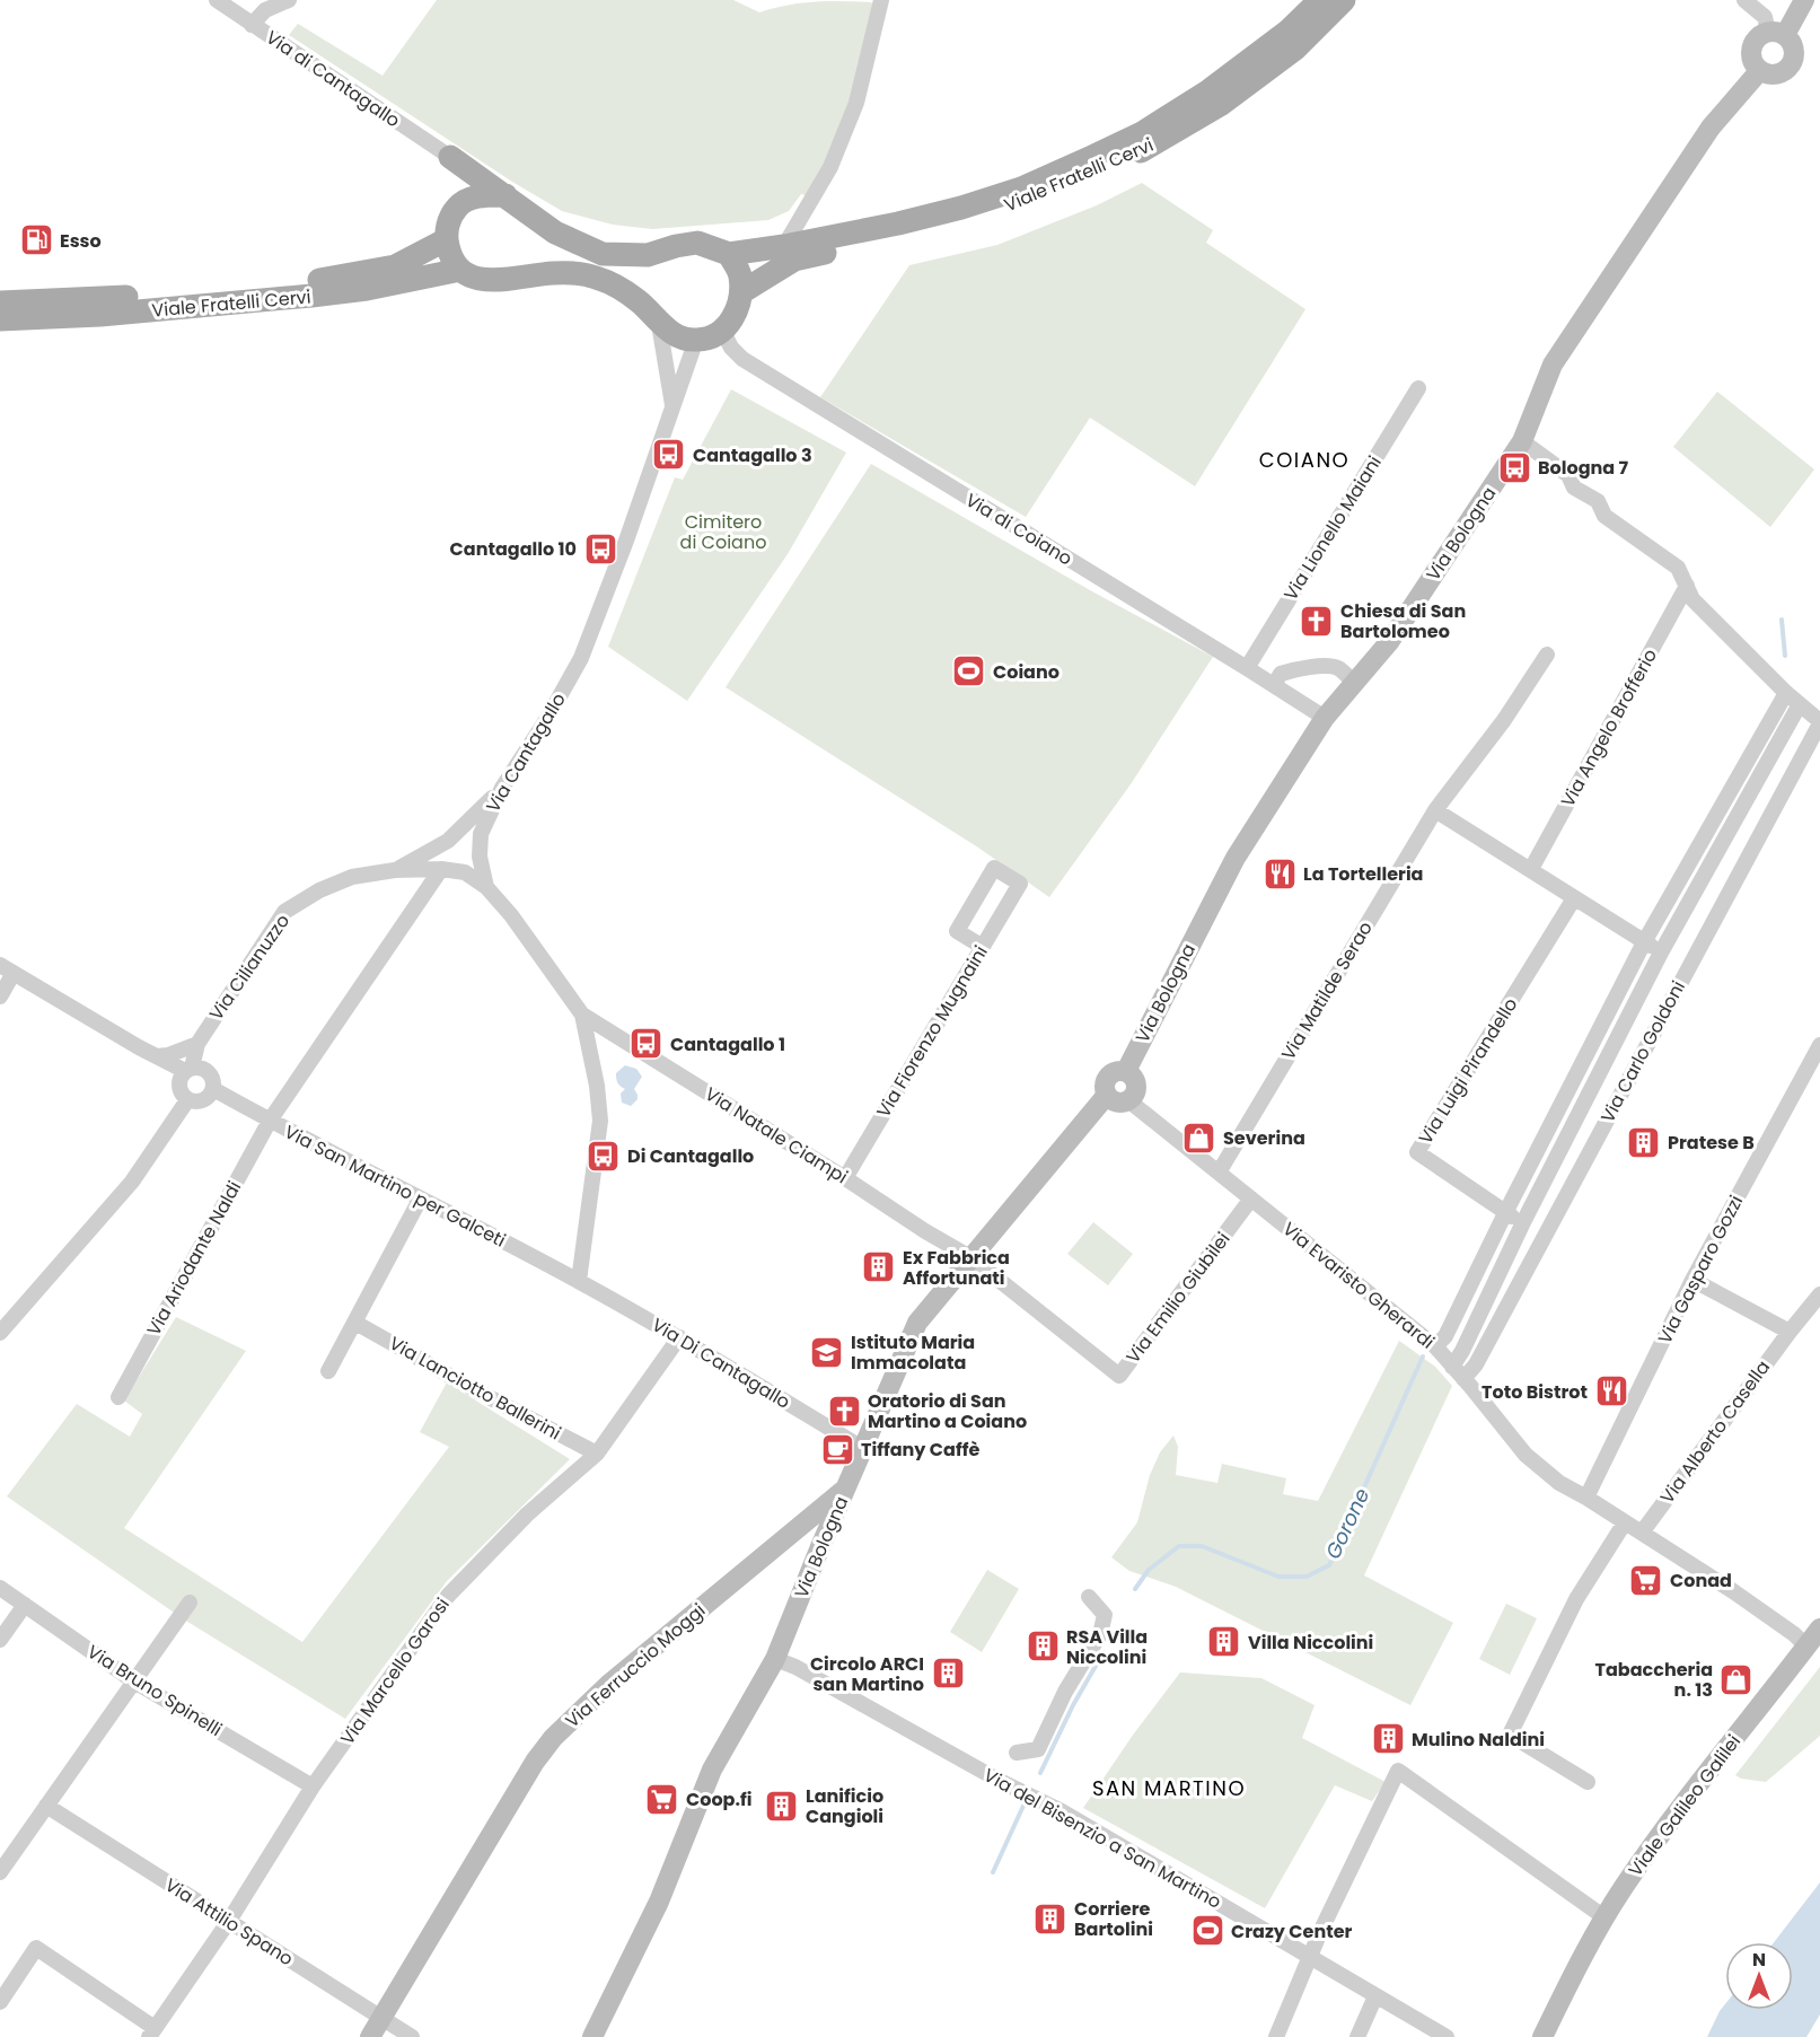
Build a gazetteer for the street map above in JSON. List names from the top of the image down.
{
  "streets": {
    "main road": ["Viale Fratelli Cervi"],
    "street": [
      "Via di Cantagallo",
      "Via Lionello Maiani",
      "Via di Coiano",
      "Via Bologna",
      "Via Angelo Brofferio",
      "Via Cantagallo",
      "Via Cilianuzzo",
      "Via Matilde Serao",
      "Via Fiorenzo Mugnaini",
      "Via Carlo Goldoni",
      "Via Luigi Pirandello",
      "Via Natale Ciampi",
      "Via San Martino per Galceti",
      "Via Ariodante Naldi",
      "Via Gasparo Gozzi",
      "Via Evaristo Gherardi",
      "Via Emilio Giubilei",
      "Via Di Cantagallo",
      "Via Lanciotto Ballerini",
      "Via Alberto Casella",
      "Via Ferruccio Moggi",
      "Via Marcello Garosi",
      "Via Bruno Spinelli",
      "Viale Galileo Galilei",
      "Via del Bisenzio a San Martino",
      "Via Attilio Spano"
    ]
  },
  "crossings": [
    ["Via di Cantagallo", "Viale Fratelli Cervi"],
    ["Via Lionello Maiani", "Via di Coiano"],
    ["Via di Coiano", "Via Bologna"],
    ["Via Bologna", "Via Natale Ciampi"],
    ["Via Bologna", "Via Evaristo Gherardi"],
    ["Via Bologna", "Via Emilio Giubilei"],
    ["Via Bologna", "Via Di Cantagallo"],
    ["Via Bologna", "Via Ferruccio Moggi"],
    ["Via Bologna", "Via del Bisenzio a San Martino"],
    ["Via Cantagallo", "Via Cilianuzzo"],
    ["Via Cilianuzzo", "Via San Martino per Galceti"],
    ["Via Cilianuzzo", "Via Ariodante Naldi"],
    ["Via Matilde Serao", "Via Evaristo Gherardi"],
    ["Via Fiorenzo Mugnaini", "Via Natale Ciampi"],
    ["Via Carlo Goldoni", "Via Evaristo Gherardi"],
    ["Via Natale Ciampi", "Via Emilio Giubilei"],
    ["Via San Martino per Galceti", "Via Ariodante Naldi"],
    ["Via San Martino per Galceti", "Via Di Cantagallo"],
    ["Via Gasparo Gozzi", "Via Evaristo Gherardi"],
    ["Via Evaristo Gherardi", "Via Emilio Giubilei"],
    ["Via Evaristo Gherardi", "Via Alberto Casella"],
    ["Via Evaristo Gherardi", "Viale Galileo Galilei"],
    ["Via Di Cantagallo", "Via Marcello Garosi"],
    ["Via Lanciotto Ballerini", "Via Marcello Garosi"],
    ["Via Ferruccio Moggi", "Via Attilio Spano"],
    ["Via Marcello Garosi", "Via Bruno Spinelli"],
    ["Via Marcello Garosi", "Via Attilio Spano"]
  ],
  "districts": ["COIANO", "SAN MARTINO"],
  "water": ["Gorone"],
  "parks": ["Cimitero di Coiano"],
  "places": {
    "fuel station": ["Esso"],
    "bus stop": [
      "Cantagallo 3",
      "Bologna 7",
      "Cantagallo 10",
      "Cantagallo 1",
      "Di Cantagallo"
    ],
    "church": ["Chiesa di San Bartolomeo", "Oratorio di San Martino a Coiano"],
    "sports": ["Coiano", "Crazy Center"],
    "restaurant": ["La Tortelleria", "Toto Bistrot"],
    "shop": ["Severina", "Tabaccheria n. 13"],
    "building": [
      "Pratese B",
      "Ex Fabbrica Affortunati",
      "Villa Niccolini",
      "RSA Villa Niccolini",
      "Circolo ARCI san Martino",
      "Mulino Naldini",
      "Lanificio Cangioli",
      "Corriere Bartolini"
    ],
    "school or university": ["Istituto Maria Immacolata"],
    "cafe": ["Tiffany Caffè"],
    "supermarket": ["Conad", "Coop.fi"]
  },
  "north": "top"
}
